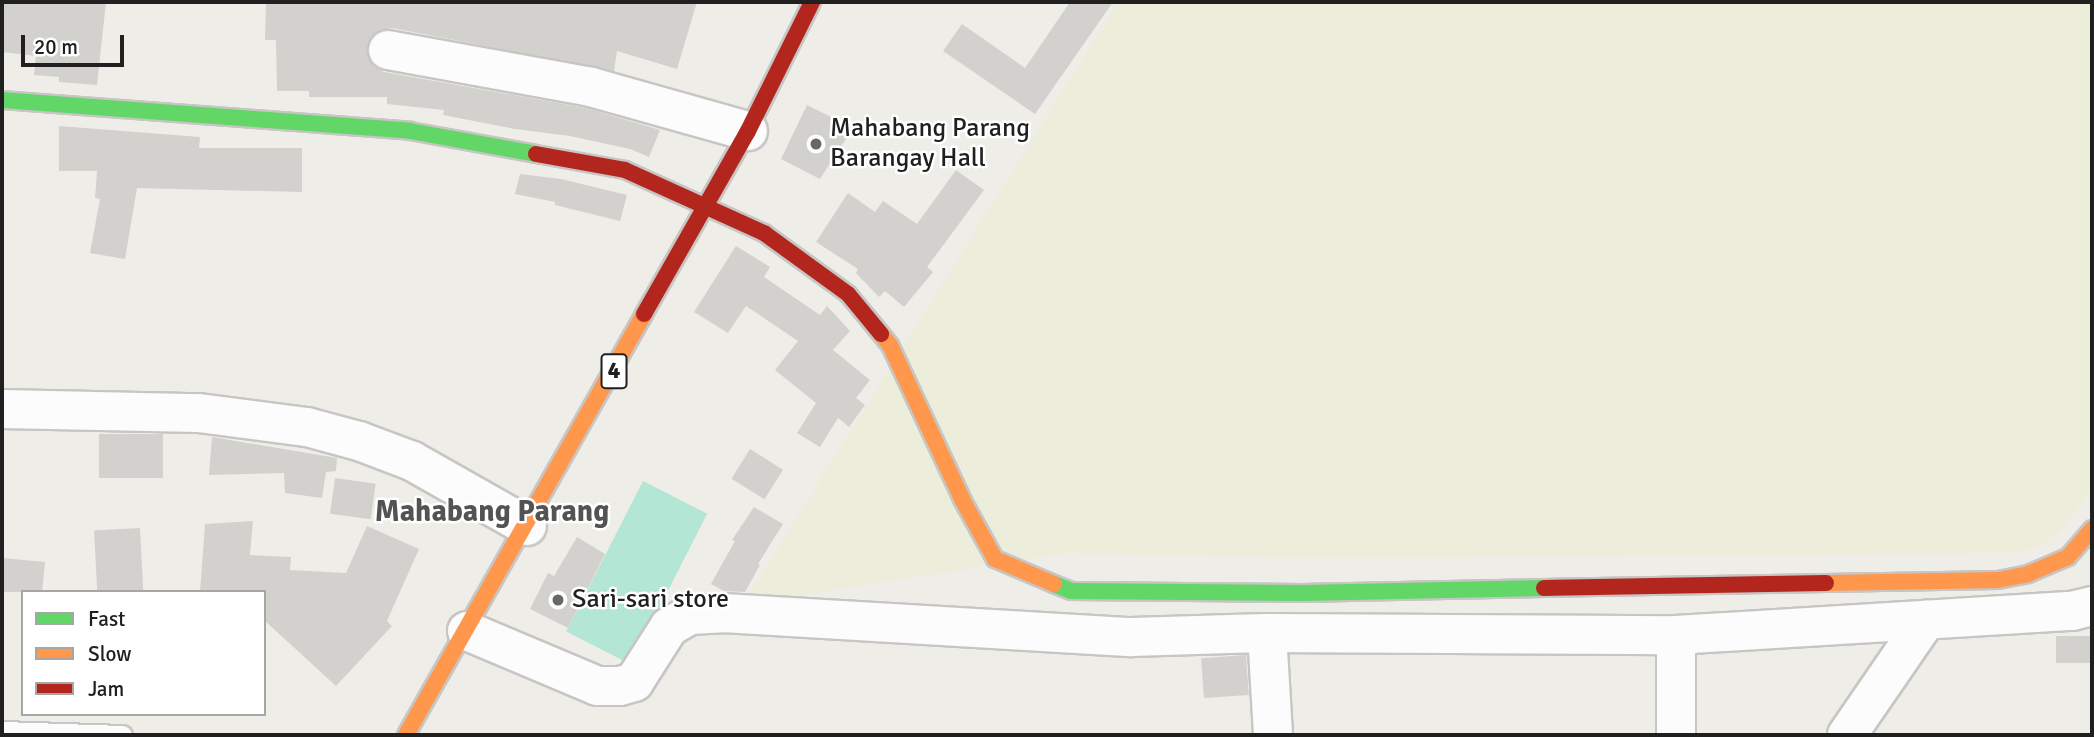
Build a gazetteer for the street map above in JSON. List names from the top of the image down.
{
  "streets": {
    "main road": ["4"]
  },
  "districts": ["Mahabang Parang"],
  "places": ["Mahabang Parang Barangay Hall", "Sari-sari store"],
  "legend": ["Fast", "Slow", "Jam"],
  "scale_bar": "20 m"
}
